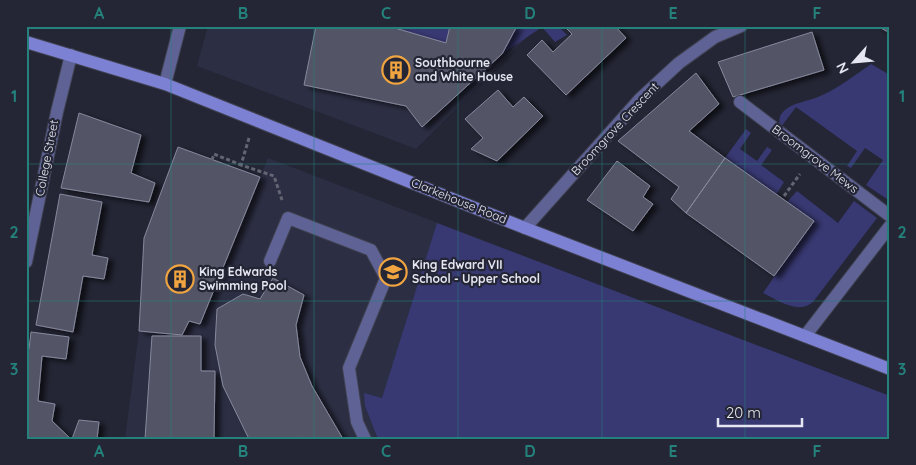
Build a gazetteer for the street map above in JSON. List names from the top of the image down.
{
  "streets": {
    "main road": ["Clarkehouse Road"],
    "street": ["Broomgrove Crescent", "College Street", "Broomgrove Mews"]
  },
  "crossings": [
    ["Broomgrove Crescent", "Clarkehouse Road"],
    ["College Street", "Clarkehouse Road"]
  ],
  "places": {
    "building": ["Southbourne and White House", "King Edwards Swimming Pool"],
    "school or university": ["King Edward VII School - Upper School"]
  },
  "scale_bar": "20 m",
  "north": "bottom left",
  "grid": {
    "columns": [
      "A",
      "B",
      "C",
      "D",
      "E",
      "F"
    ],
    "rows": ["1", "2", "3"]
  }
}
